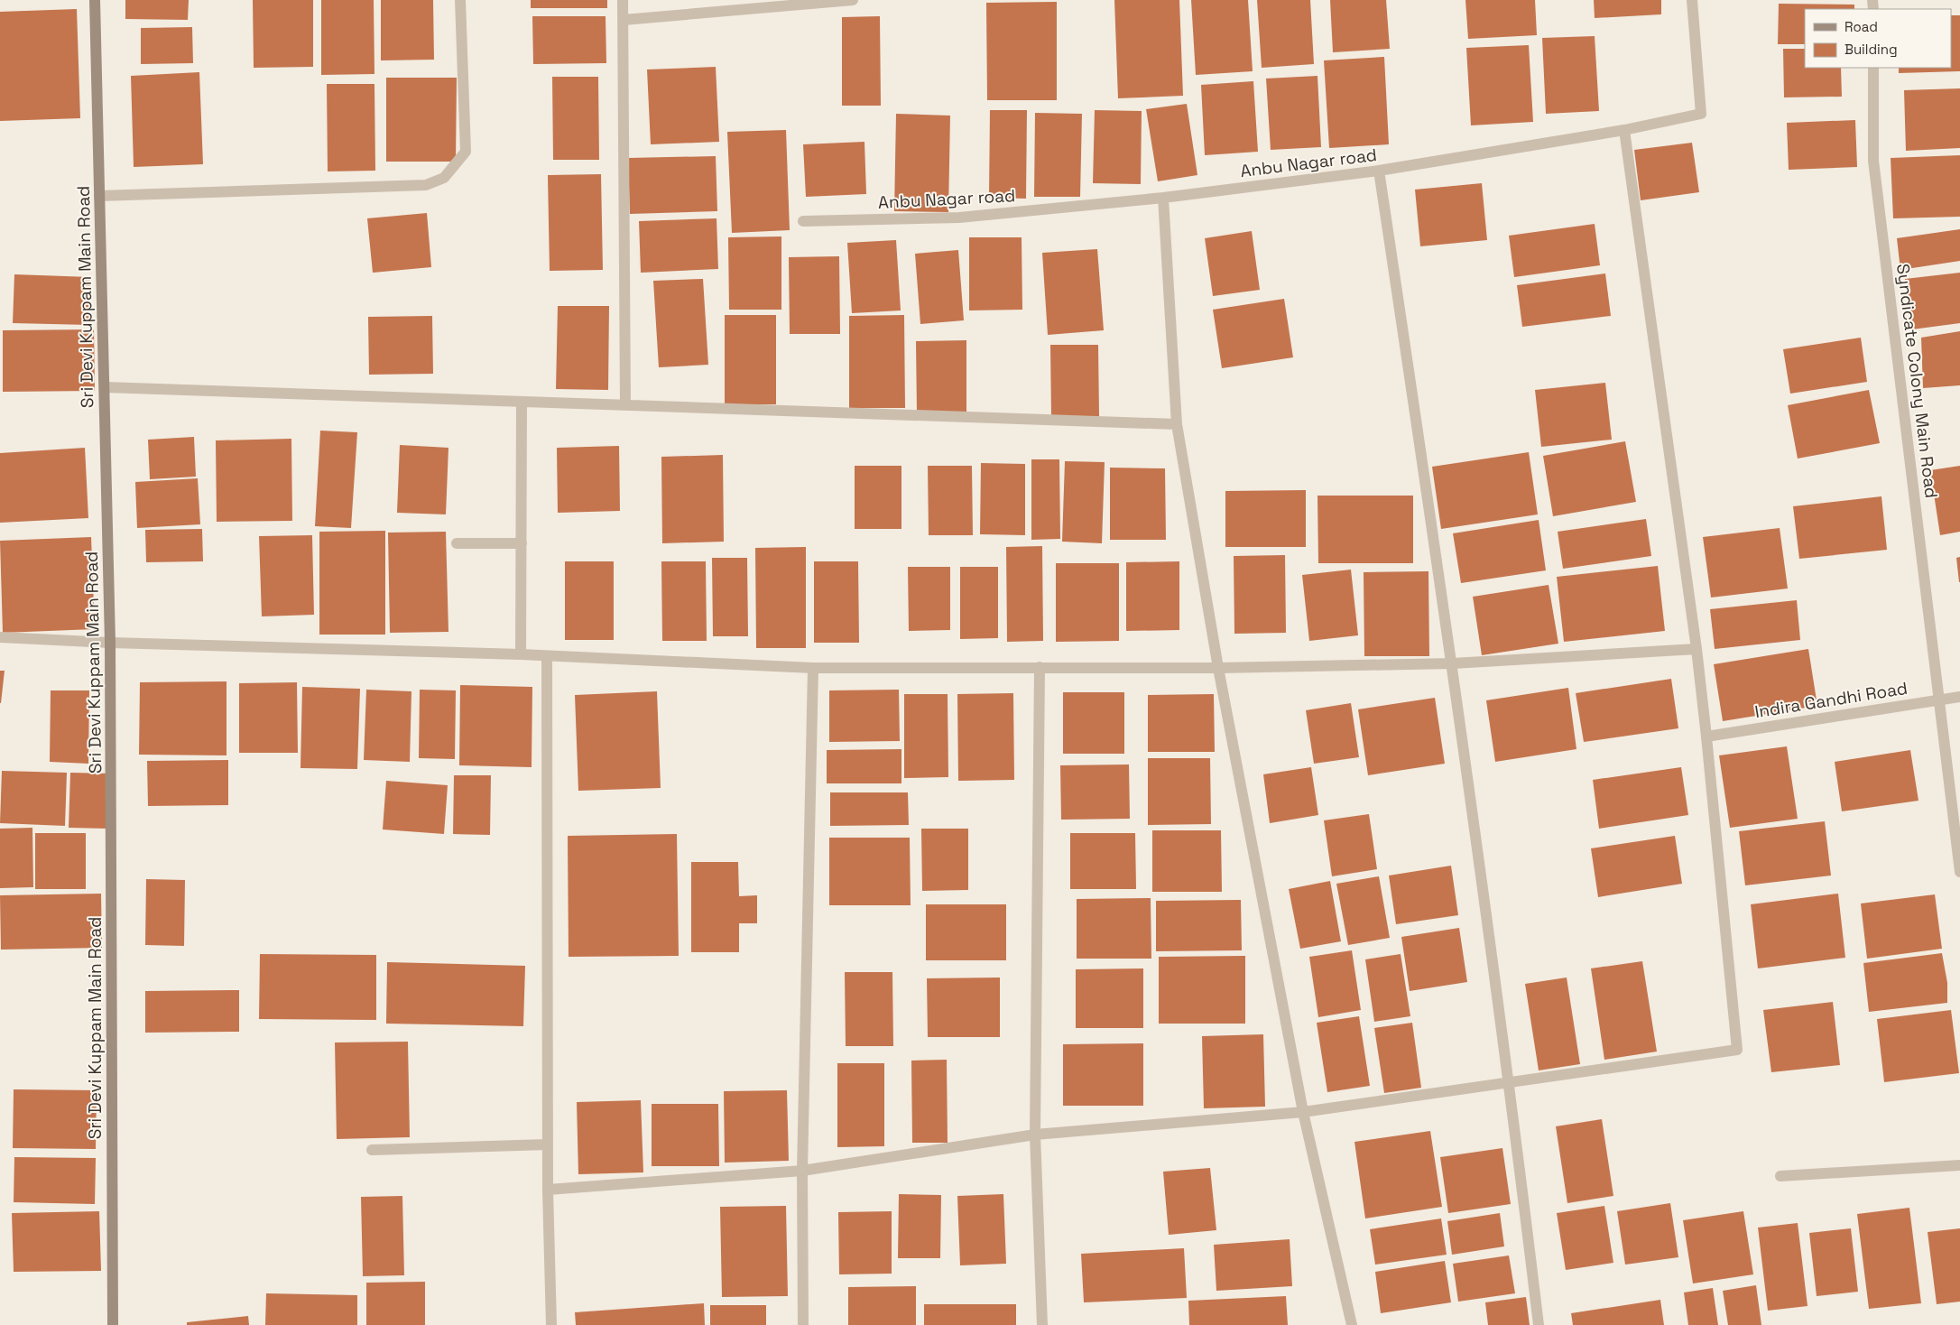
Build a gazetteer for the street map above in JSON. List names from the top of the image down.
{
  "streets": {
    "main road": ["Sri Devi Kuppam Main Road"],
    "street": ["Anbu Nagar road", "Syndicate Colony Main Road", "Indira Gandhi Road"]
  },
  "crossings": [
    ["Syndicate Colony Main Road", "Indira Gandhi Road"]
  ],
  "legend": ["Road", "Building"]
}
